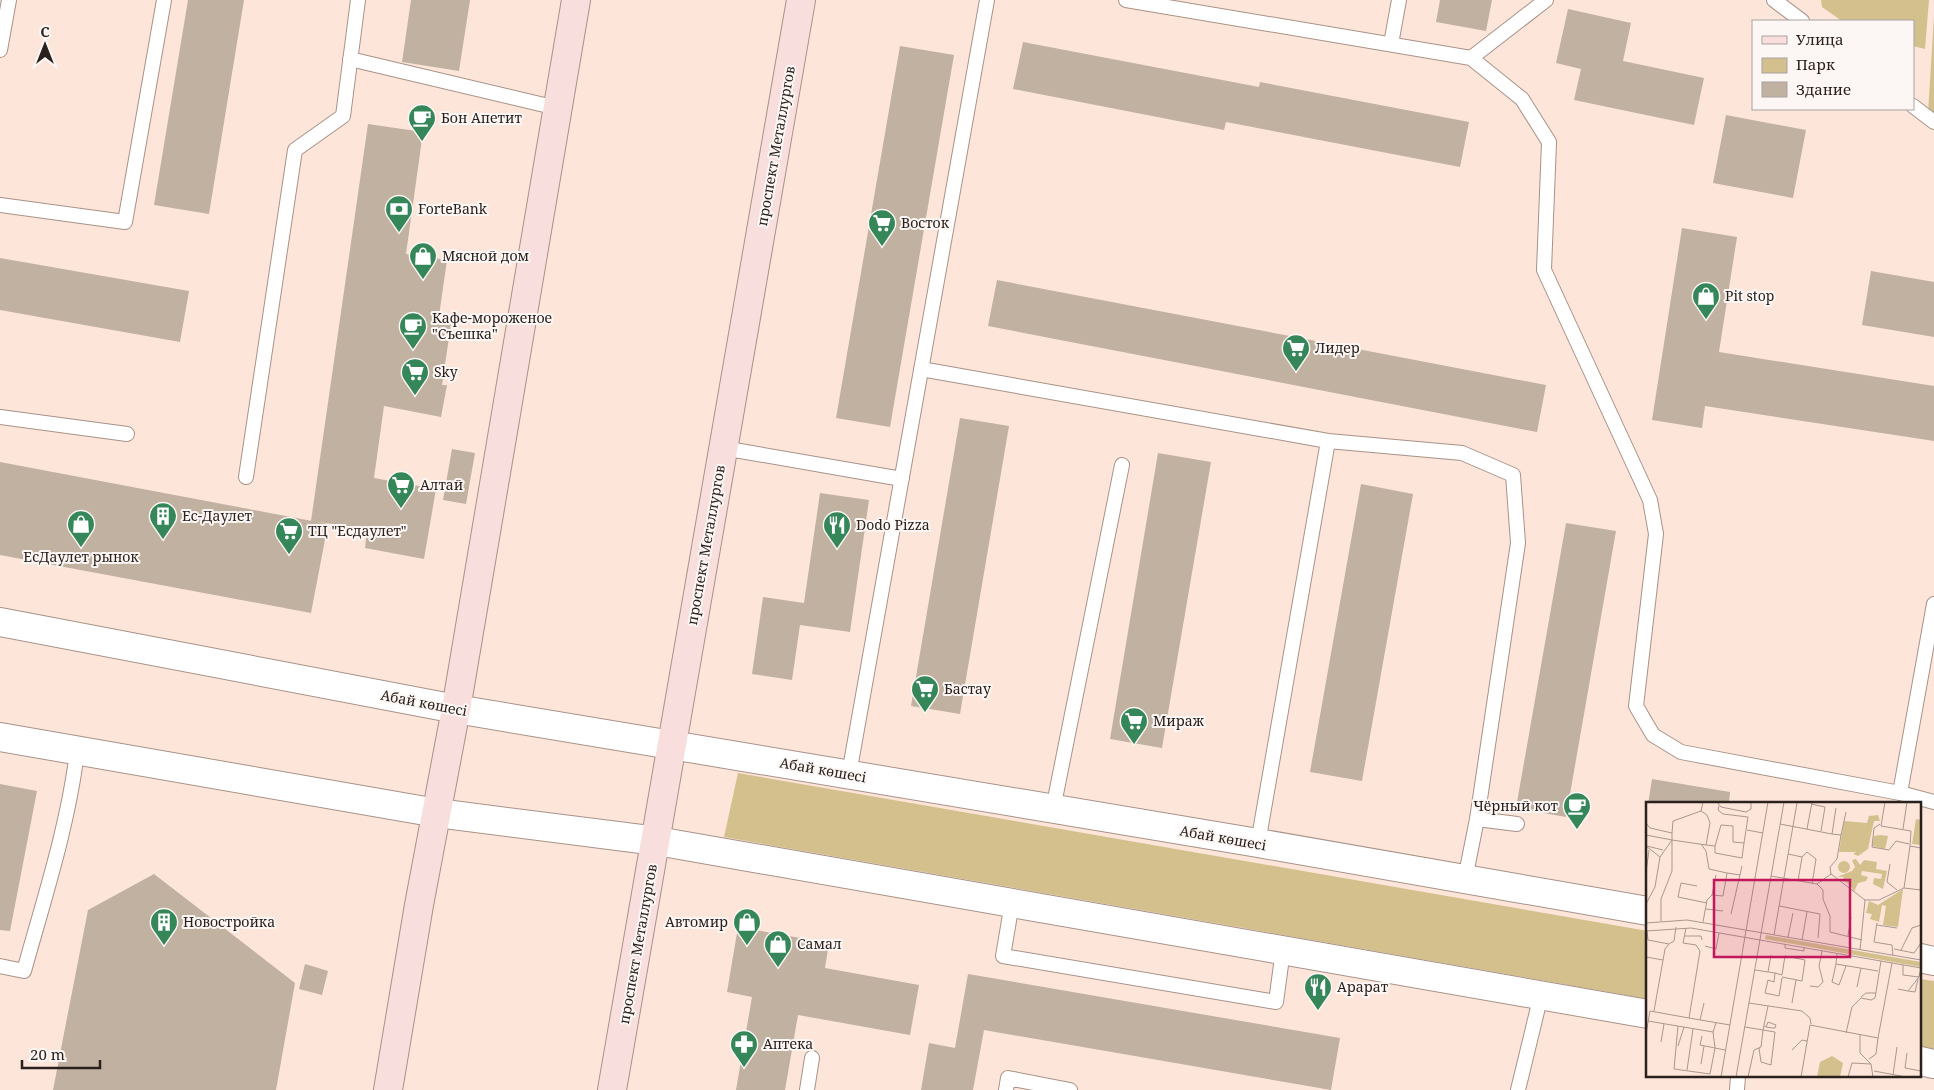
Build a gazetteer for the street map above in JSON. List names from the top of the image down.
{
  "streets": {
    "main road": ["проспект Металлургов"],
    "street": ["Абай көшесі"]
  },
  "crossings": [
    ["проспект Металлургов", "Абай көшесі"]
  ],
  "places": {
    "cafe": ["Бон Апетит", "Кафе-мороженое \"Cъешка\"", "Чёрный кот"],
    "bank": ["ForteBank"],
    "supermarket": [
      "Восток",
      "Лидер",
      "Sky",
      "Алтай",
      "ТЦ \"Есдаулет\"",
      "Бастау",
      "Мираж"
    ],
    "shop": [
      "Мясной дом",
      "Pit stop",
      "ЕсДаулет рынок",
      "Автомир",
      "Самал"
    ],
    "building": ["Ес-Даулет", "Новостройка"],
    "restaurant": ["Dodo Pizza", "Арарат"],
    "pharmacy": ["Аптека"]
  },
  "legend": ["Улица", "Парк", "Здание"],
  "scale_bar": "20 m",
  "north": "top"
}
